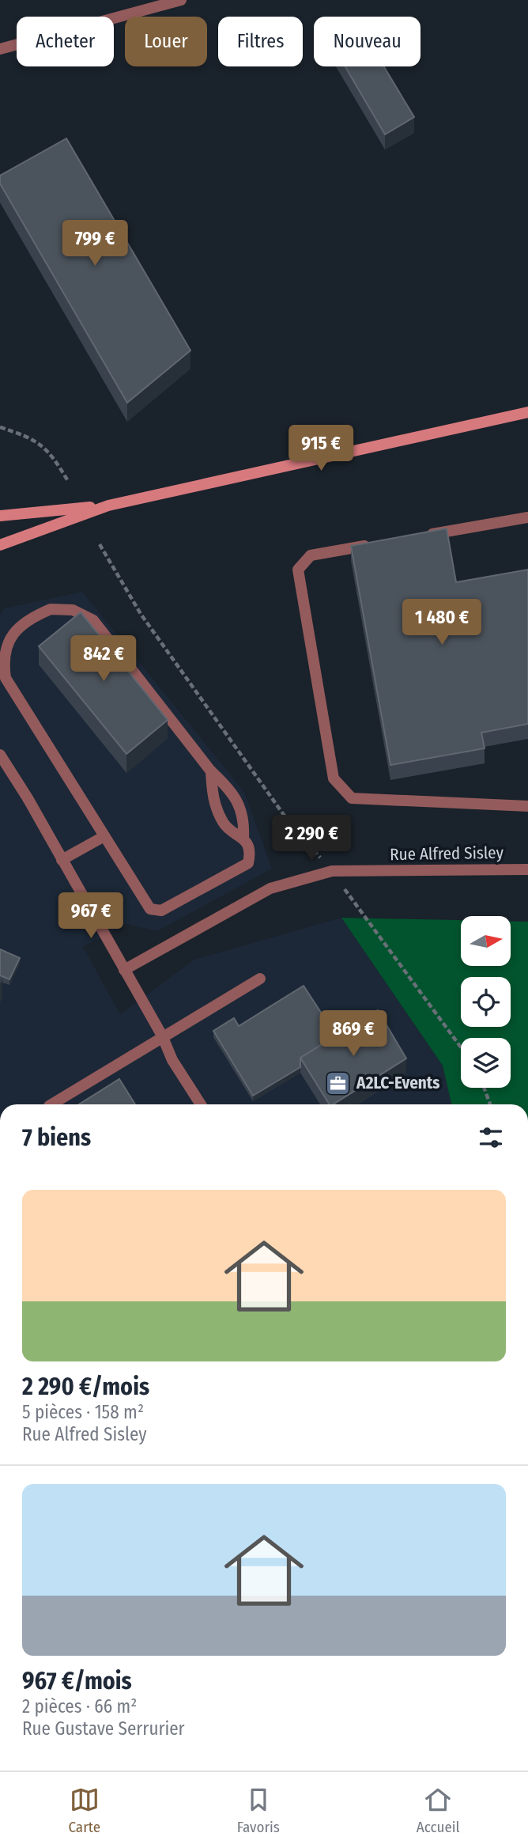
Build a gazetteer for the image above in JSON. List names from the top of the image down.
{
  "streets": {
    "street": ["Rue Alfred Sisley"]
  },
  "places": {
    "office": ["A2LC-Events"]
  },
  "north": "right",
  "page": {
    "chip": [
      "Acheter",
      "Louer",
      "Filtres",
      "Nouveau"
    ],
    "price": [
      "799 €",
      "915 €",
      "1 480 €",
      "842 €",
      "2 290 €",
      "967 €",
      "869 €"
    ],
    "heading": "7 biens",
    "list": [
      {
        "name": "2 290 €/mois",
        "note": "5 pièces · 158 m² · Rue Alfred Sisley"
      },
      {
        "name": "967 €/mois",
        "note": "2 pièces · 66 m² · Rue Gustave Serrurier"
      }
    ],
    "tabs": ["Carte", "Favoris", "Accueil"]
  }
}
